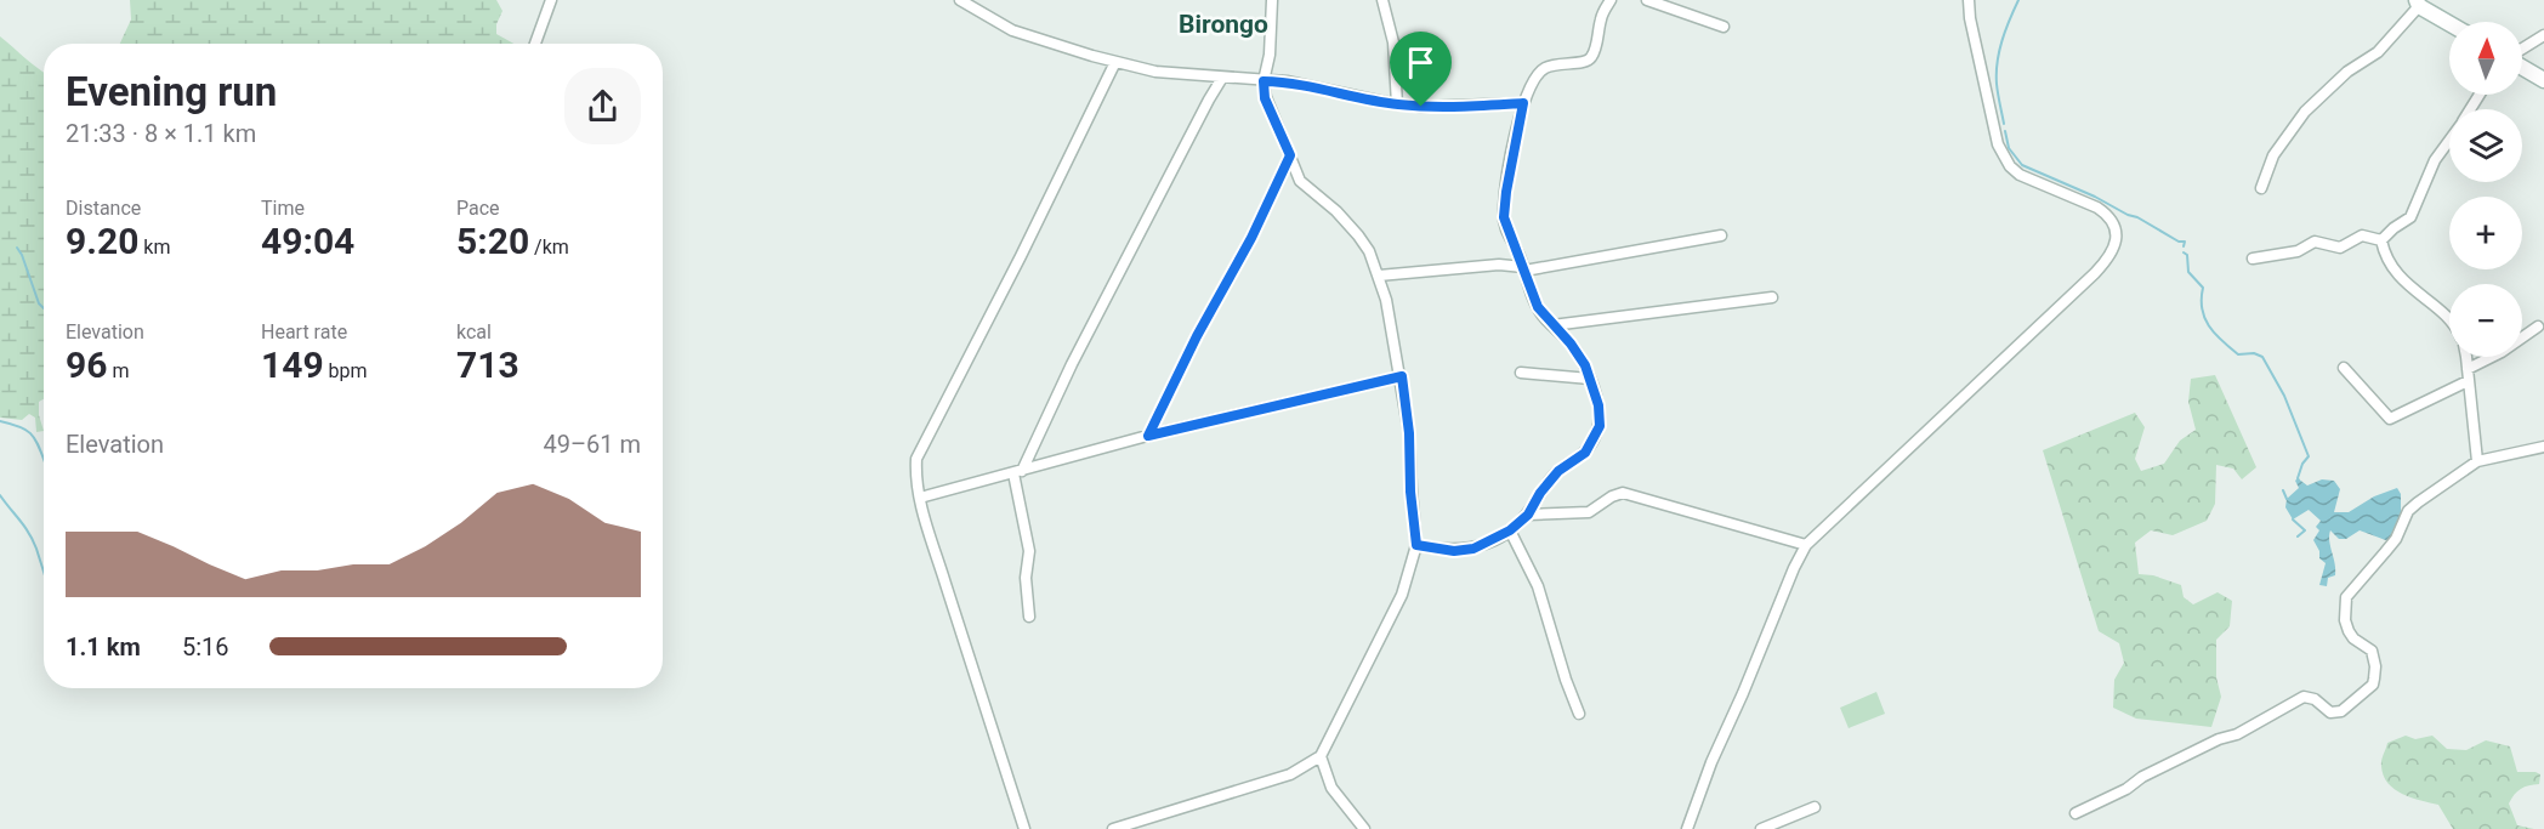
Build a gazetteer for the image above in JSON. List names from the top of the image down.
{
  "districts": ["Birongo"],
  "north": "top",
  "page": {
    "map_buttons": ["+", "−"],
    "heading": ["Evening run", "21:33 · 8 × 1.1 km"],
    "stats": [
      ["Distance", "9.20 km"],
      ["Time", "49:04"],
      ["Pace", "5:20 /km"],
      ["Elevation", "96 m"],
      ["Heart rate", "149 bpm"],
      ["kcal", "713"]
    ],
    "chart": ["Elevation", "49–61 m"],
    "list": [
      {
        "name": "1.1 km",
        "note": "5:16"
      }
    ]
  }
}
